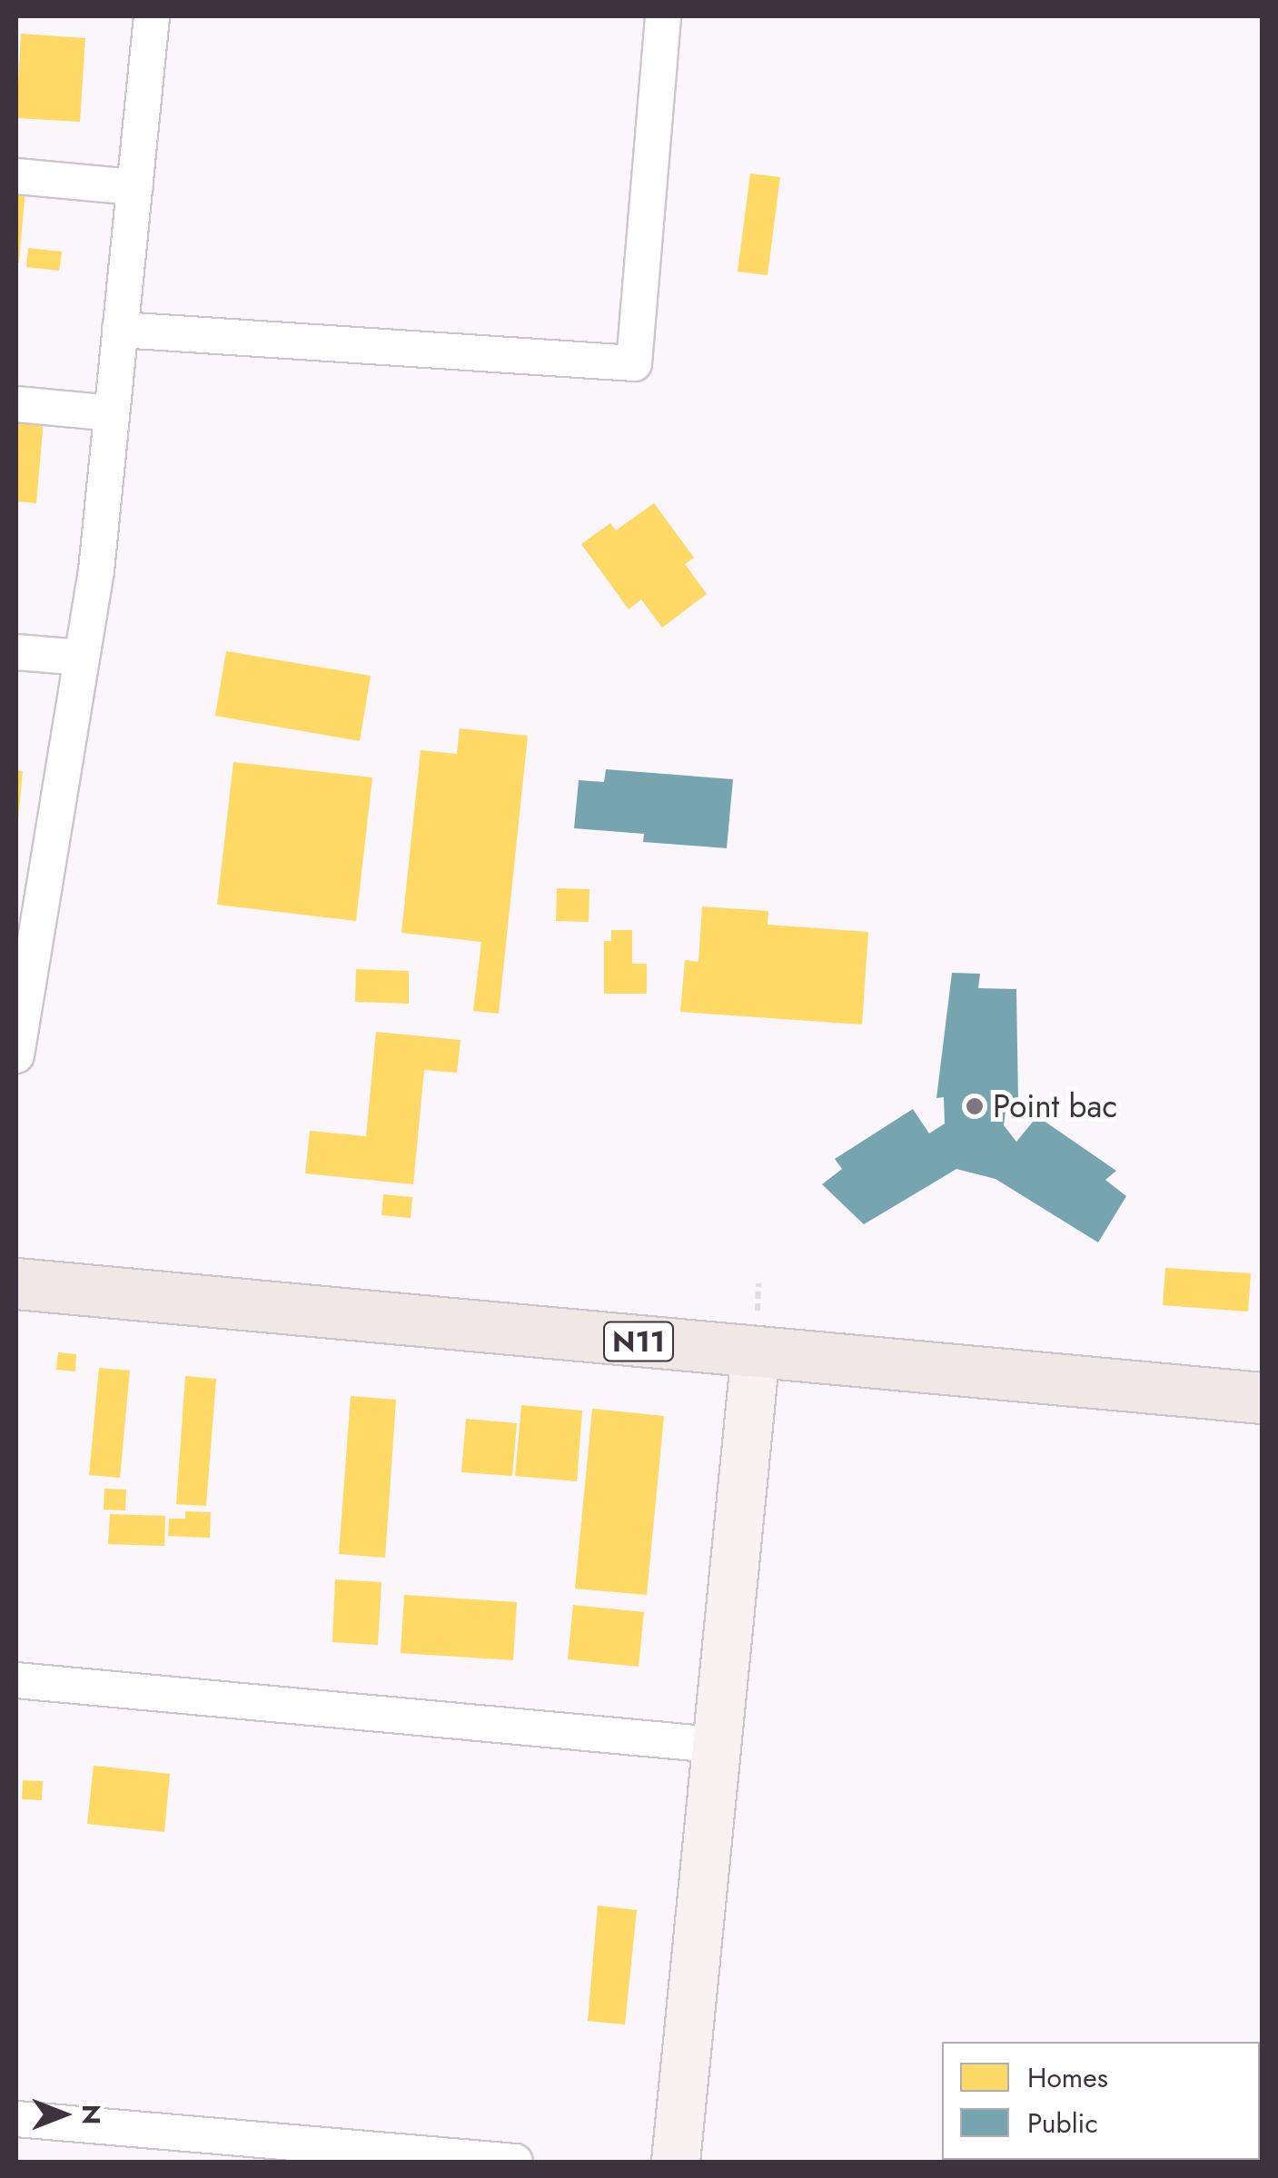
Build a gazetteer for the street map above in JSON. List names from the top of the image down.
{
  "streets": {
    "main road": ["N11"]
  },
  "places": ["Point bac"],
  "legend": ["Homes", "Public"],
  "north": "right"
}
